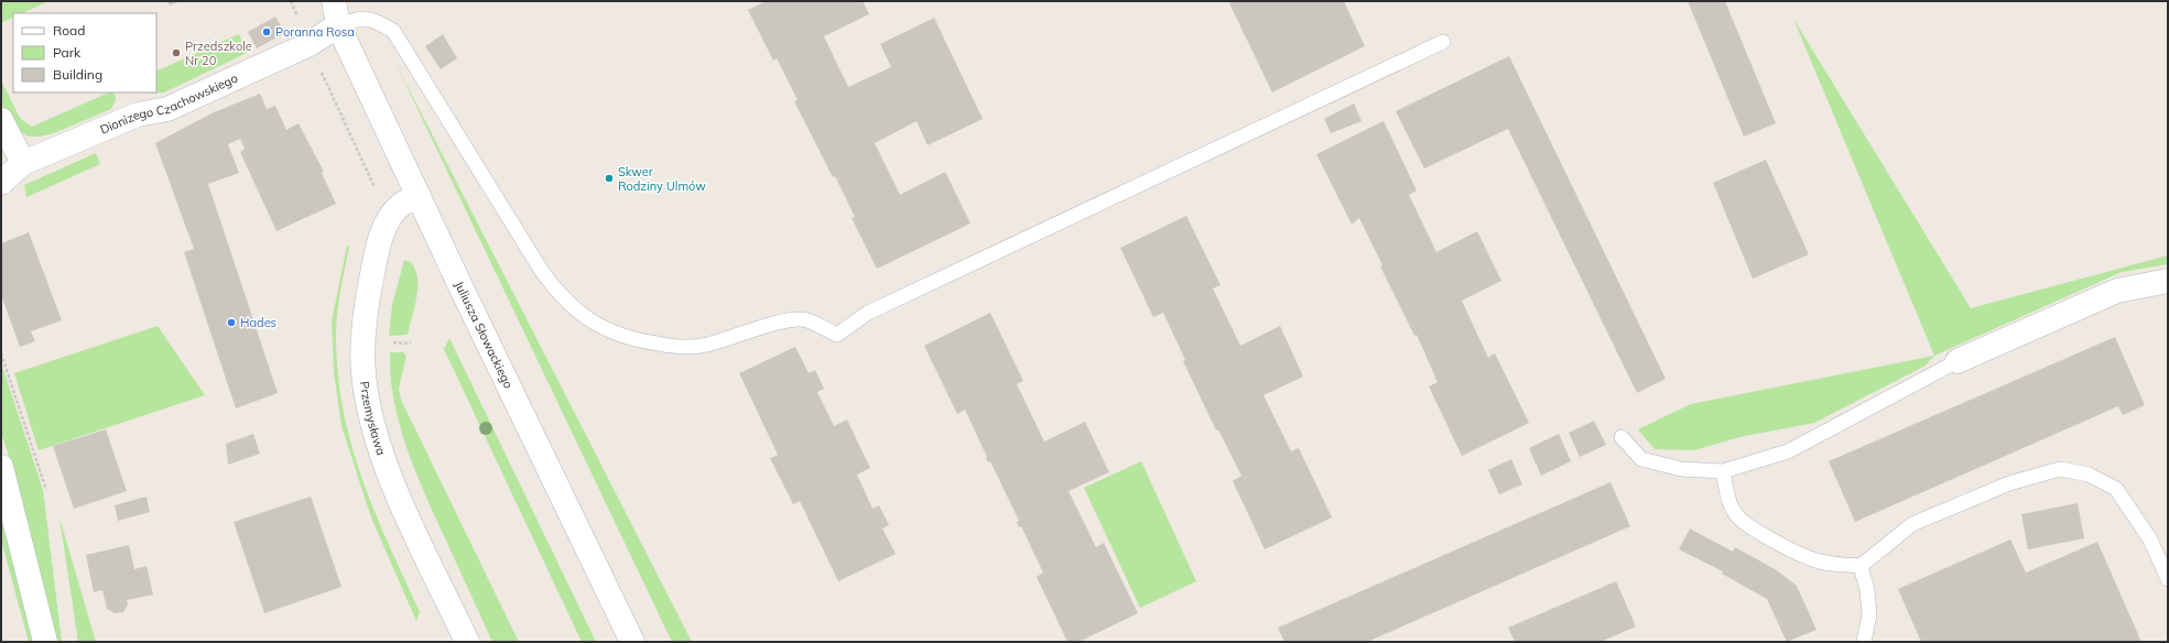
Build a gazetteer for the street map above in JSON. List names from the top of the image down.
{
  "streets": {
    "street": ["Dionizego Czachowskiego", "Juliusza Słowackiego", "Przemysława"]
  },
  "crossings": [
    ["Dionizego Czachowskiego", "Juliusza Słowackiego"],
    ["Juliusza Słowackiego", "Przemysława"]
  ],
  "places": [
    "Poranna Rosa",
    "Przedszkole Nr 20",
    "Skwer Rodziny Ulmów",
    "Hades"
  ],
  "legend": ["Road", "Park", "Building"]
}
